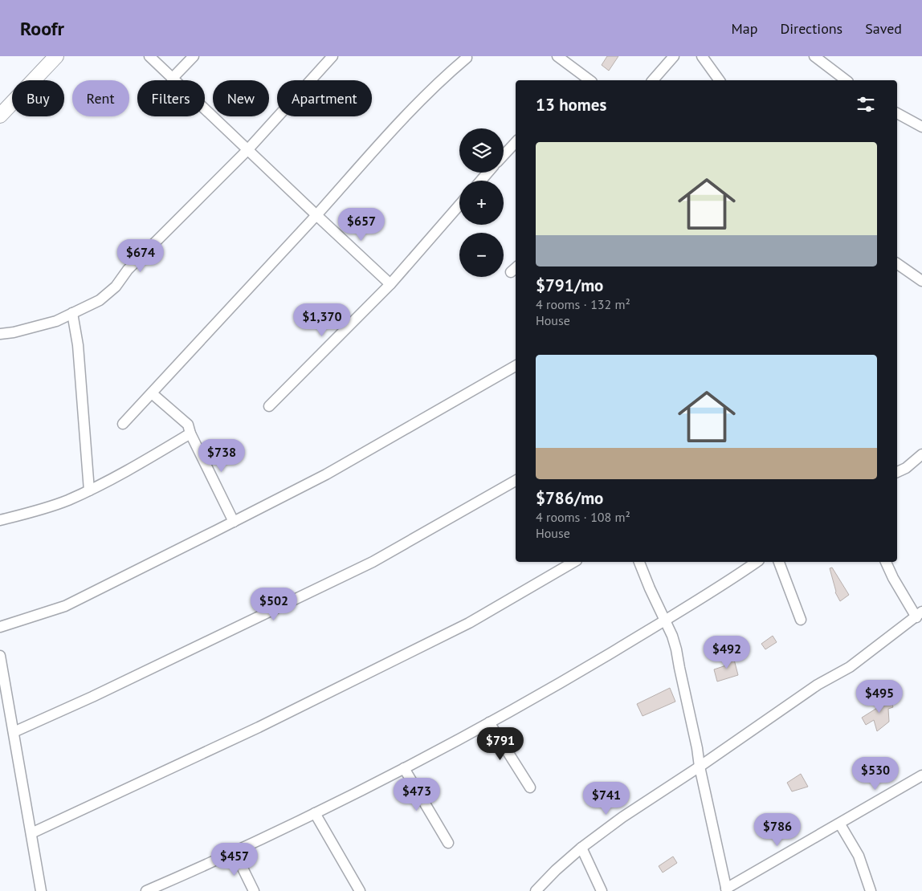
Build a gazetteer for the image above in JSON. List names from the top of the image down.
{
  "page": {
    "header": "Roofr",
    "nav": ["Map", "Directions", "Saved"],
    "chip": [
      "Buy",
      "Rent",
      "Filters",
      "New",
      "Apartment"
    ],
    "heading": "13 homes",
    "map_buttons": ["+", "−"],
    "list": [
      {
        "name": "$791/mo",
        "note": "4 rooms · 132 m² · House"
      },
      {
        "name": "$786/mo",
        "note": "4 rooms · 108 m² · House"
      }
    ],
    "price": [
      "$657",
      "$674",
      "$1,370",
      "$738",
      "$502",
      "$492",
      "$495",
      "$791",
      "$530",
      "$473",
      "$741",
      "$786",
      "$457"
    ]
  }
}
